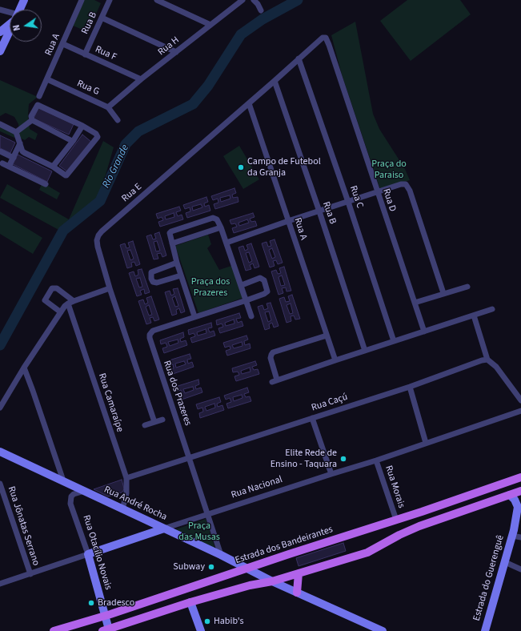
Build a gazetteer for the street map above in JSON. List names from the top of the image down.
{
  "streets": {
    "main road": [
      "Rua Nacional",
      "Rua André Rocha",
      "Estrada dos Bandeirantes",
      "Rua Otacílio Novais",
      "Estrada do Guerenguê"
    ],
    "street": [
      "Rua B",
      "Rua A",
      "Rua H",
      "Rua F",
      "Rua G",
      "Rua E",
      "Rua C",
      "Rua D",
      "Rua dos Prazeres",
      "Rua Camaraípe",
      "Rua Caçú",
      "Rua Morais",
      "Rua Jônatas Serrano"
    ]
  },
  "crossings": [
    ["Rua B", "Rua F"],
    ["Rua B", "Rua E"],
    ["Rua A", "Rua F"],
    ["Rua A", "Rua G"],
    ["Rua A", "Rua E"],
    ["Rua H", "Rua F"],
    ["Rua H", "Rua G"],
    ["Rua E", "Rua C"],
    ["Rua E", "Rua D"],
    ["Rua dos Prazeres", "Rua Caçú"],
    ["Rua dos Prazeres", "Rua Nacional"],
    ["Rua dos Prazeres", "Rua André Rocha"],
    ["Rua Camaraípe", "Rua Caçú"],
    ["Rua Camaraípe", "Rua André Rocha"],
    ["Rua Morais", "Rua Nacional"],
    ["Rua Morais", "Estrada dos Bandeirantes"],
    ["Rua Nacional", "Rua André Rocha"],
    ["Rua Nacional", "Rua Jônatas Serrano"],
    ["Rua Nacional", "Rua Otacílio Novais"],
    ["Rua André Rocha", "Estrada dos Bandeirantes"],
    ["Rua André Rocha", "Rua Otacílio Novais"],
    ["Estrada dos Bandeirantes", "Rua Otacílio Novais"]
  ],
  "water": ["Rio Grande"],
  "parks": ["Praça do Paraiso", "Praça dos Prazeres", "Praça das Musas"],
  "places": [
    "Campo de Futebol da Granja",
    "Elite Rede de Ensino - Taquara",
    "Subway",
    "Bradesco",
    "Habib's"
  ],
  "north": "left"
}
